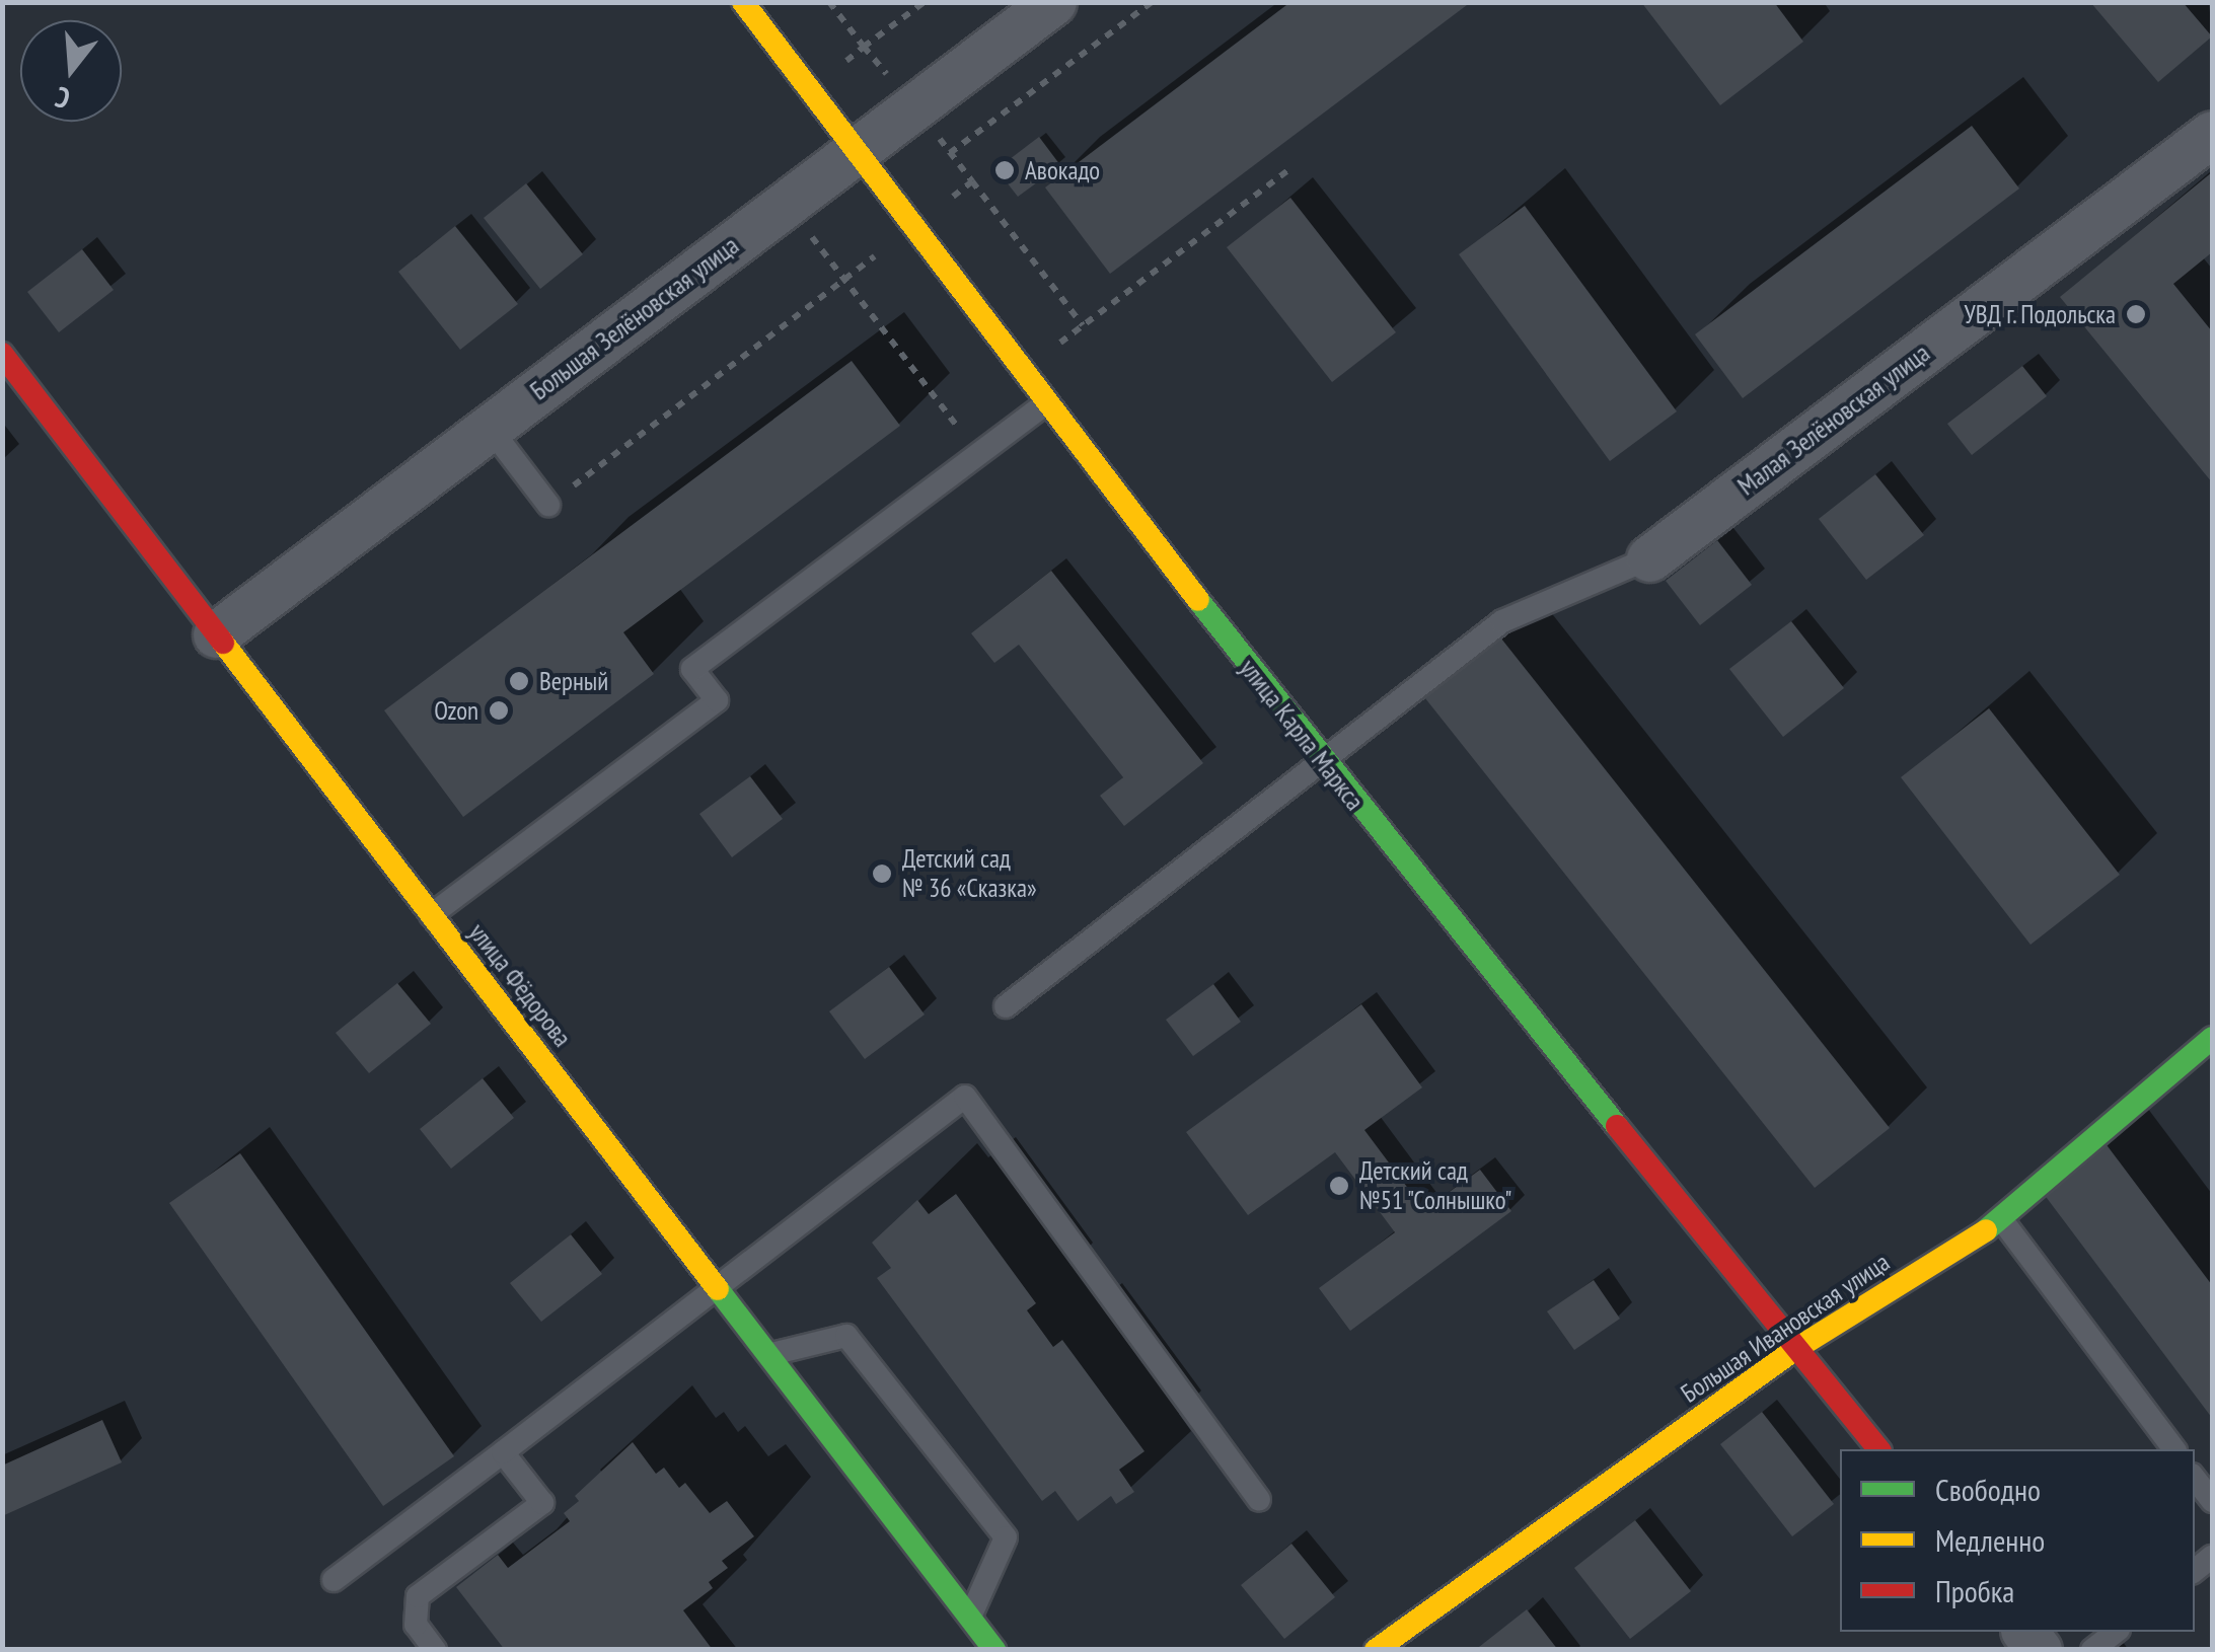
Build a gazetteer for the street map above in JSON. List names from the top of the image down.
{
  "streets": {
    "street": [
      "Большая Зелёновская улица",
      "Малая Зелёновская улица",
      "улица Карла Маркса",
      "улица Фёдорова",
      "Большая Ивановская улица"
    ]
  },
  "crossings": [
    ["Большая Зелёновская улица", "улица Карла Маркса"],
    ["Большая Зелёновская улица", "улица Фёдорова"],
    ["улица Карла Маркса", "Большая Ивановская улица"]
  ],
  "places": [
    "Авокадо",
    "УВД г. Подольска",
    "Верный",
    "Ozon",
    "Детский сад № 36 «Сказка»",
    "Детский сад №51 \"Солнышко\""
  ],
  "legend": ["Свободно", "Медленно", "Пробка"],
  "north": "bottom"
}
